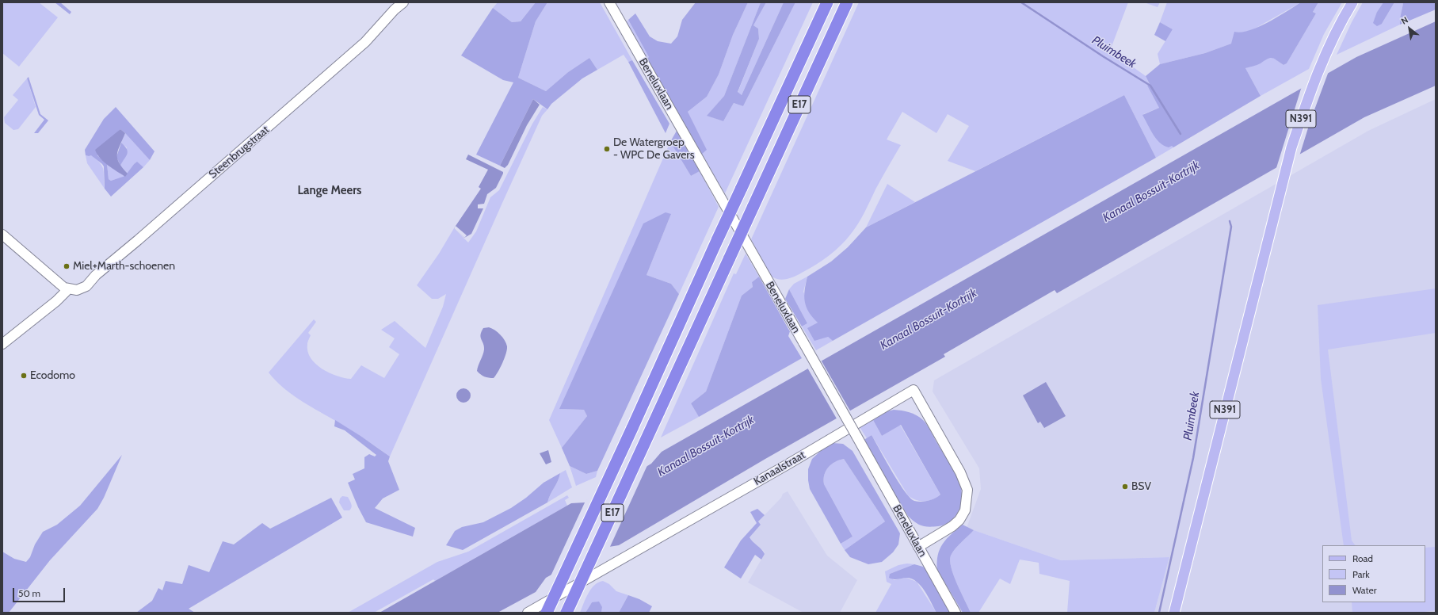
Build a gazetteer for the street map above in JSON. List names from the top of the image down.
{
  "streets": {
    "highway": ["E17"],
    "main road": ["N391"],
    "street": ["Beneluxlaan", "Steenbrugstraat", "Kanaalstraat"]
  },
  "crossings": [
    ["Beneluxlaan", "Kanaalstraat"]
  ],
  "districts": ["Lange Meers"],
  "water": ["Pluimbeek", "Kanaal Bossuit-Kortrijk"],
  "places": [
    "De Watergroep - WPC De Gavers",
    "Miel+Marth-schoenen",
    "Ecodomo",
    "BSV"
  ],
  "legend": ["Road", "Park", "Water"],
  "scale_bar": "50 m",
  "north": "top left"
}
